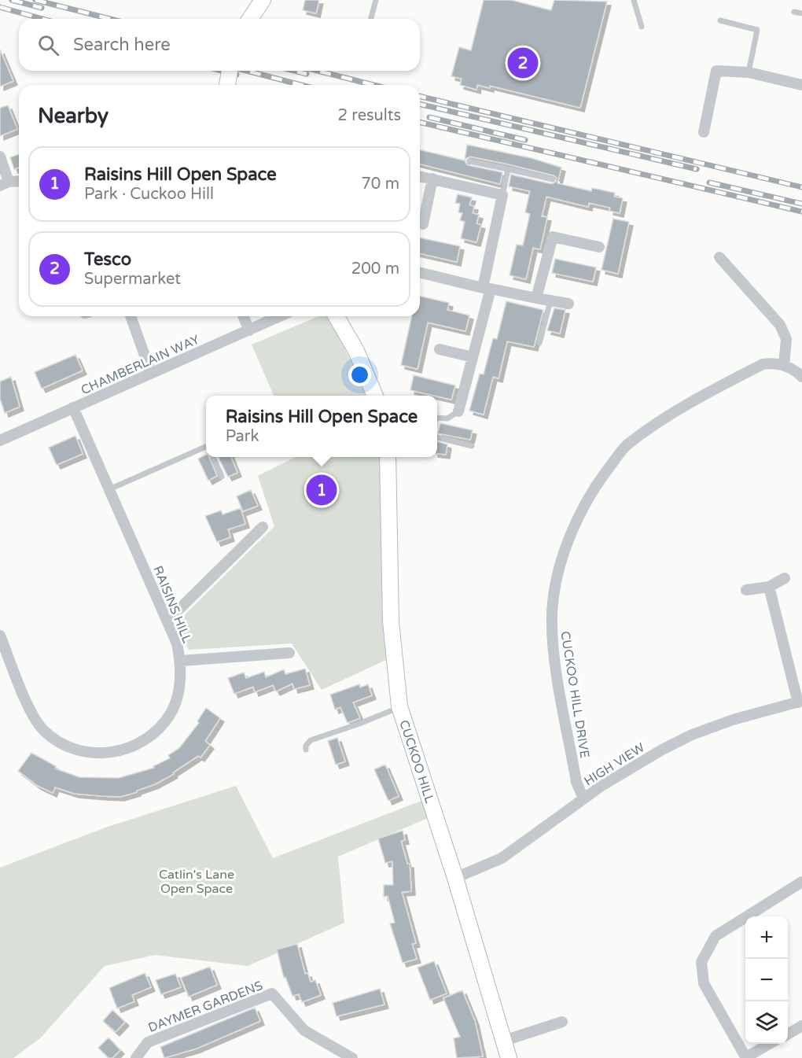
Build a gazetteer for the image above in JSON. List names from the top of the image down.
{
  "streets": {
    "main road": ["CUCKOO HILL"],
    "street": [
      "CHAMBERLAIN WAY",
      "RAISINS HILL",
      "CUCKOO HILL DRIVE",
      "HIGH VIEW",
      "DAYMER GARDENS"
    ]
  },
  "crossings": [
    ["CHAMBERLAIN WAY", "RAISINS HILL"],
    ["CUCKOO HILL DRIVE", "HIGH VIEW"],
    ["CUCKOO HILL", "HIGH VIEW"]
  ],
  "parks": ["Catlin's Lane Open Space"],
  "page": {
    "search": "Search here",
    "pins": ["2", "1"],
    "heading": ["Nearby", "2 results"],
    "list": [
      {
        "mark": "1",
        "name": "Raisins Hill Open Space",
        "note": "Park · Cuckoo Hill",
        "value": "70 m"
      },
      {
        "mark": "2",
        "name": "Tesco",
        "note": "Supermarket",
        "value": "200 m"
      }
    ],
    "popup": ["Raisins Hill Open Space", "Park"],
    "map_buttons": ["+", "−"]
  }
}
